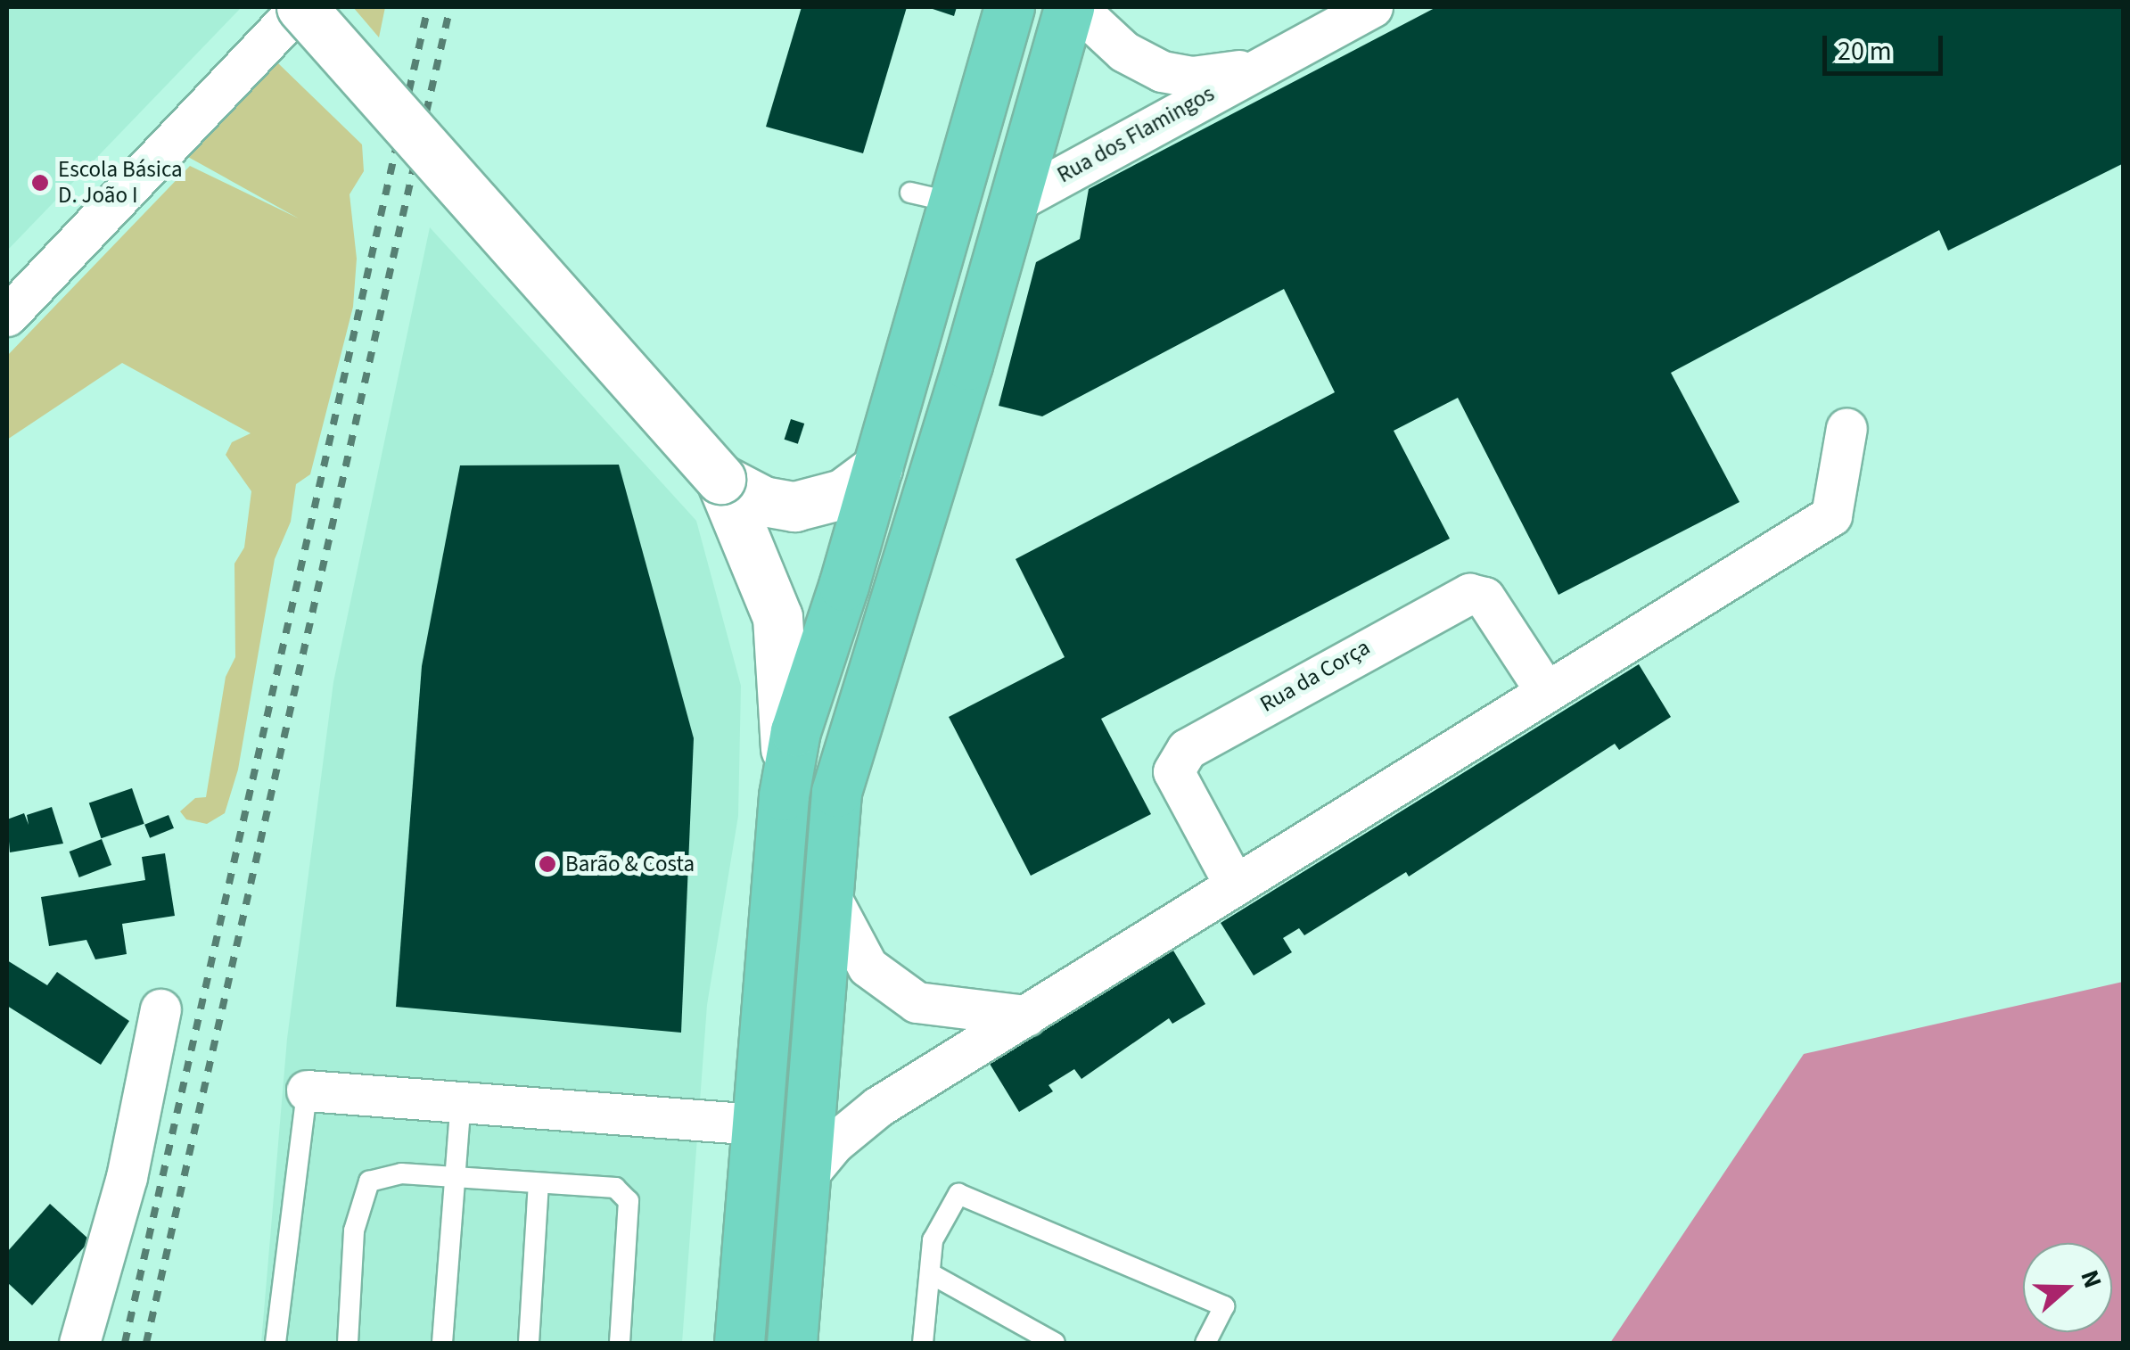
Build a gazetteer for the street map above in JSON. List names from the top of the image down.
{
  "streets": {
    "street": ["Rua dos Flamingos", "Rua da Corça"]
  },
  "places": ["Escola Básica D. João I", "Barão & Costa"],
  "scale_bar": "20 m",
  "north": "right"
}
